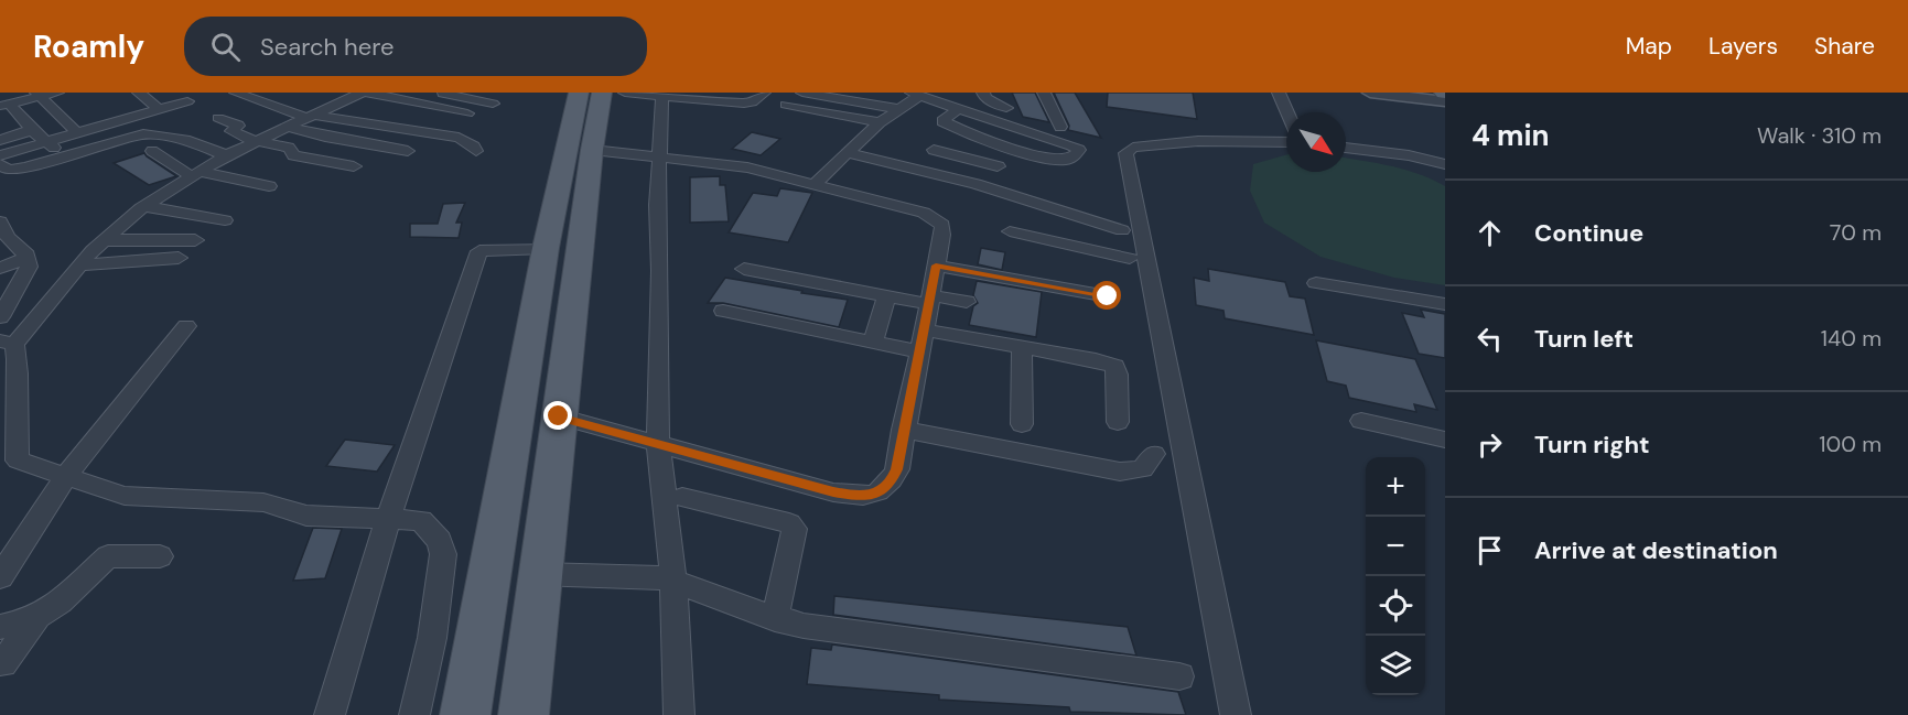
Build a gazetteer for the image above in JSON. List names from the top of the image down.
{
  "north": "bottom right",
  "page": {
    "header": "Roamly",
    "search": "Search here",
    "nav": ["Map", "Layers", "Share"],
    "heading": ["4 min", "Walk · 310 m"],
    "list": [
      ["Continue", "70 m"],
      ["Turn left", "140 m"],
      ["Turn right", "100 m"],
      "Arrive at destination"
    ],
    "map_buttons": ["+", "−"]
  }
}
